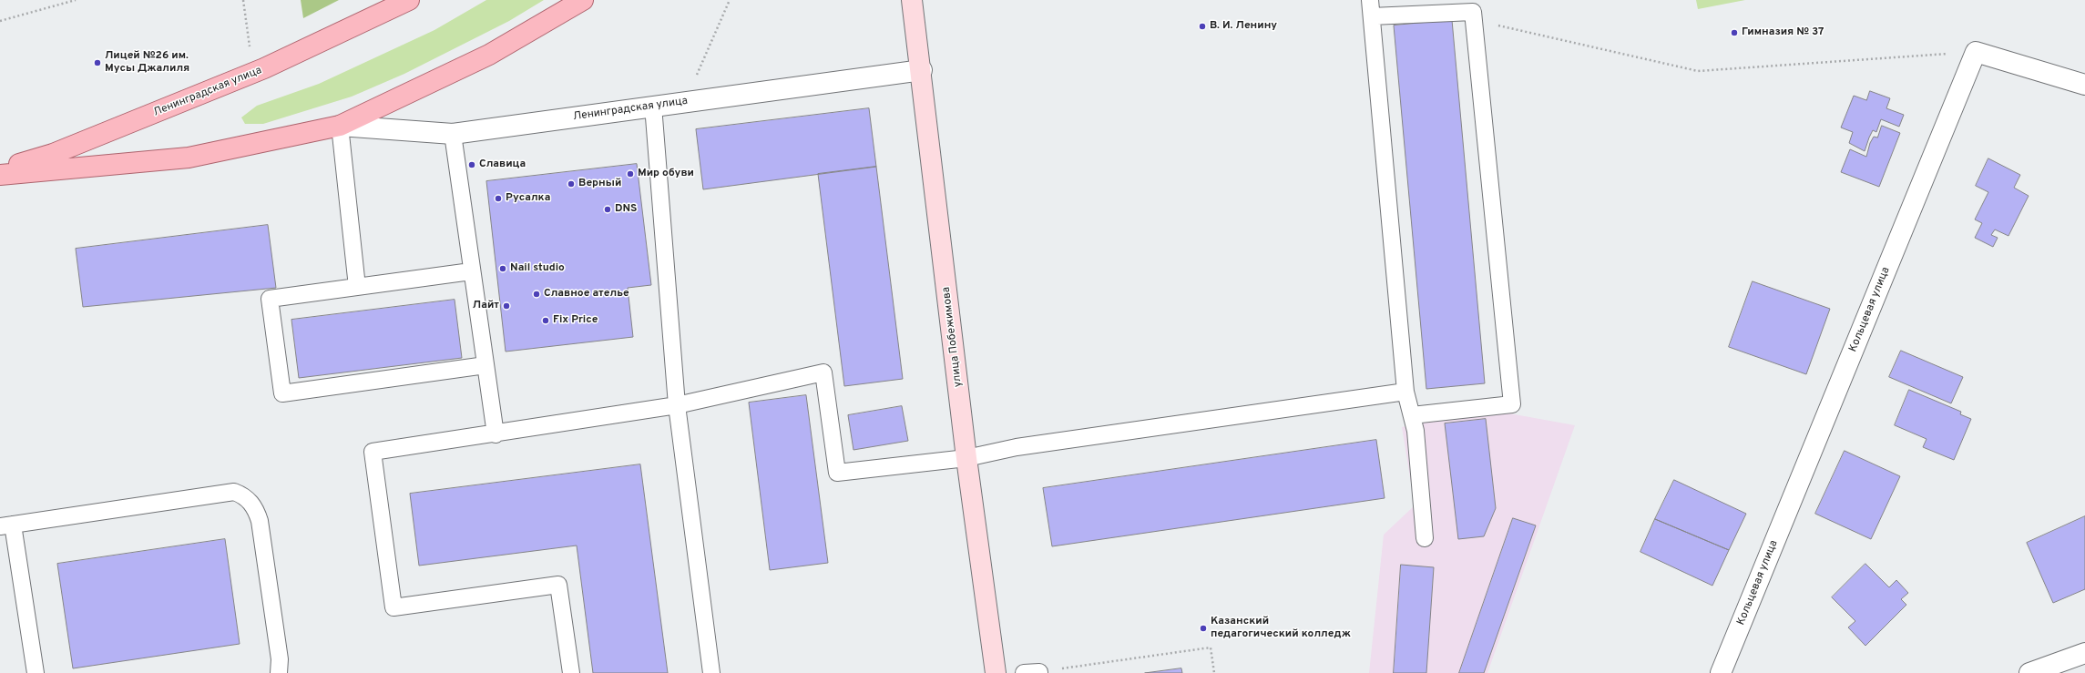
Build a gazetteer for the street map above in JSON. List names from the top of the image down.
{
  "streets": {
    "main road": ["Ленинградская улица"],
    "street": ["Кольцевая улица", "улица Побежимова"]
  },
  "crossings": [
    ["Ленинградская улица", "улица Побежимова"]
  ],
  "places": [
    "В. И. Ленину",
    "Гимназия № 37",
    "Лицей №26 им. Мусы Джалиля",
    "Славица",
    "Мир обуви",
    "Верный",
    "Русалка",
    "DNS",
    "Nail studio",
    "Славное ателье",
    "Лайт",
    "Fix Price",
    "Казанский педагогический колледж"
  ]
}
